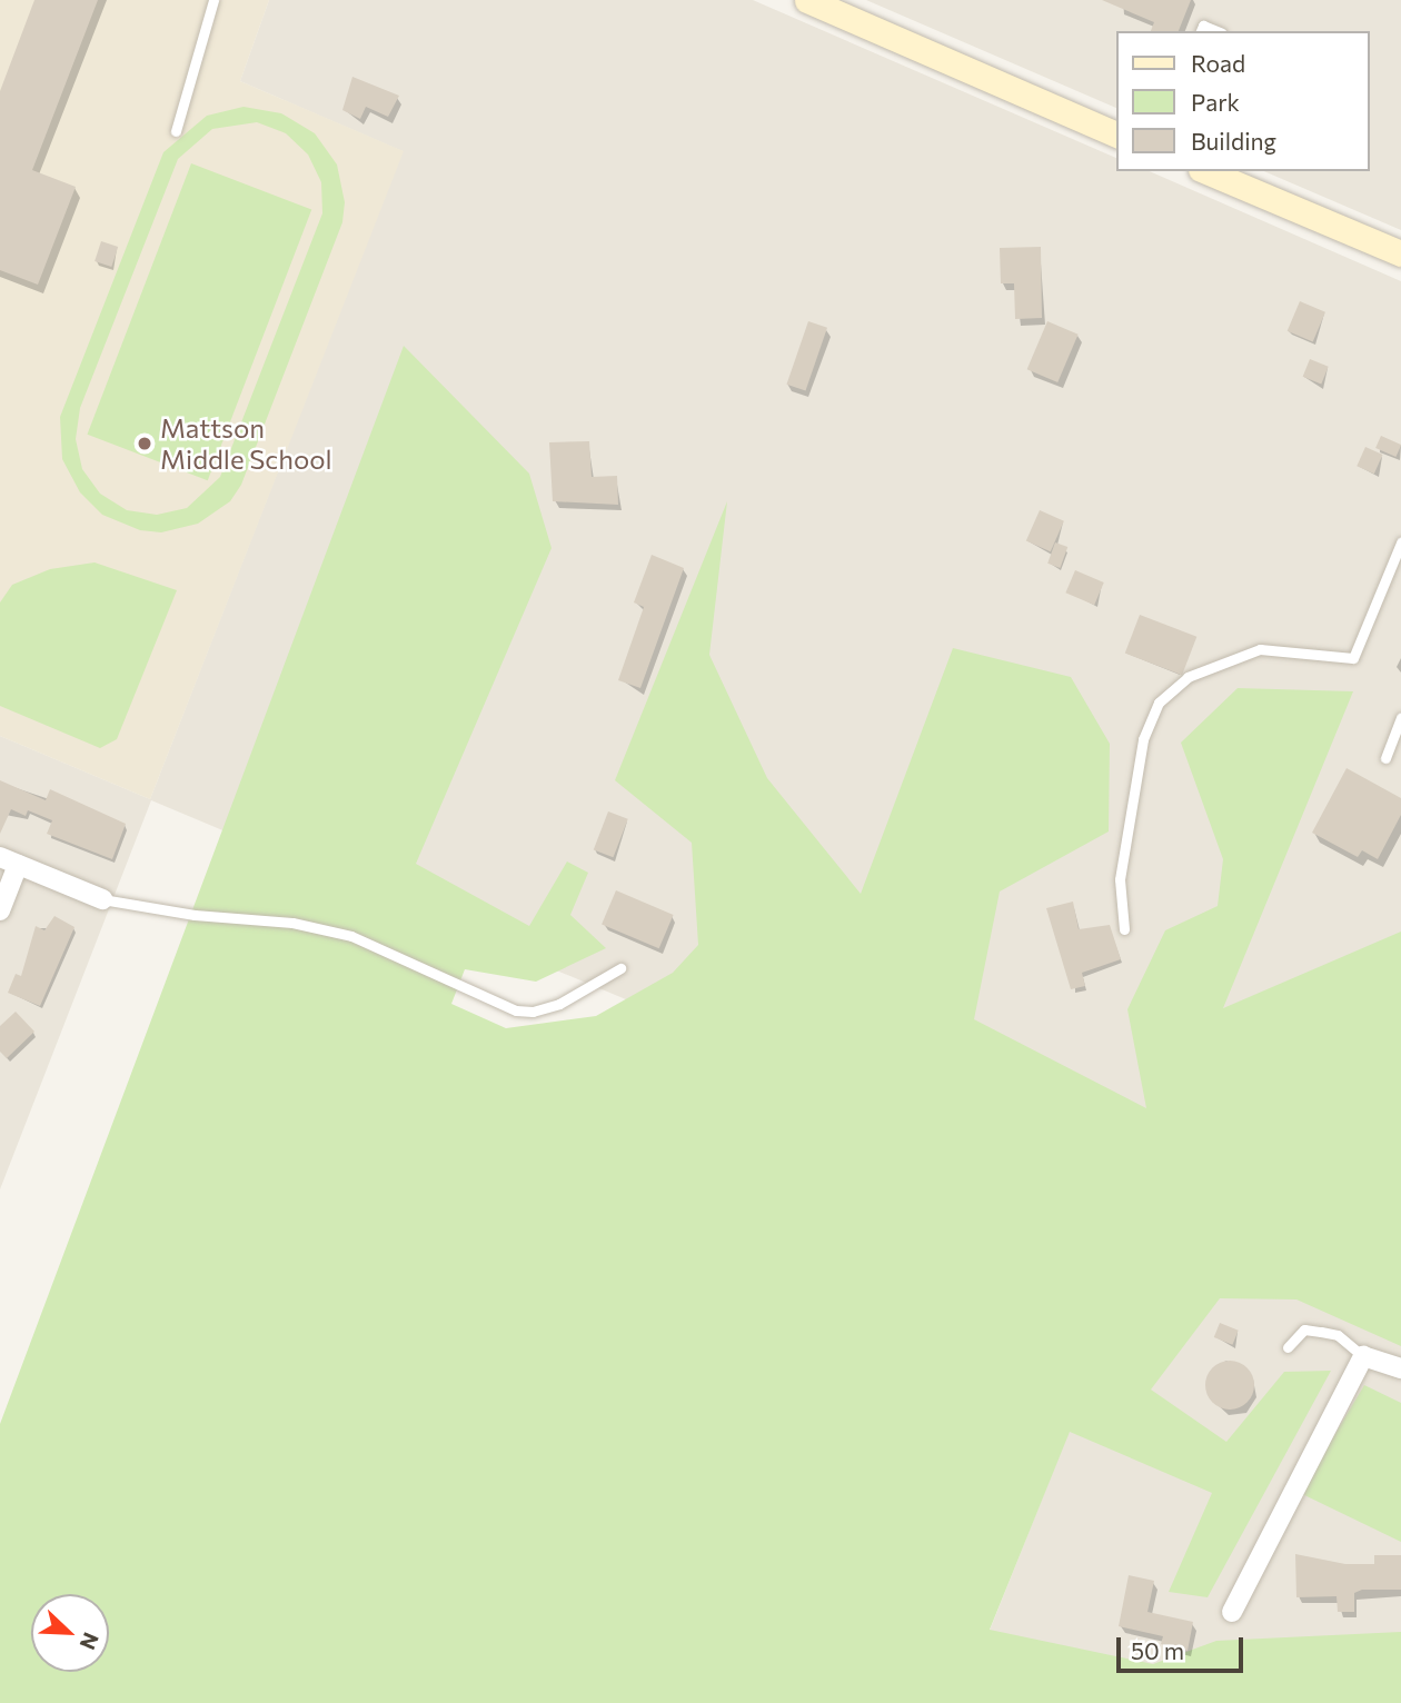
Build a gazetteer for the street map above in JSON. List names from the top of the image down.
{
  "places": ["Mattson Middle School"],
  "legend": ["Road", "Park", "Building"],
  "scale_bar": "50 m",
  "north": "bottom right"
}
